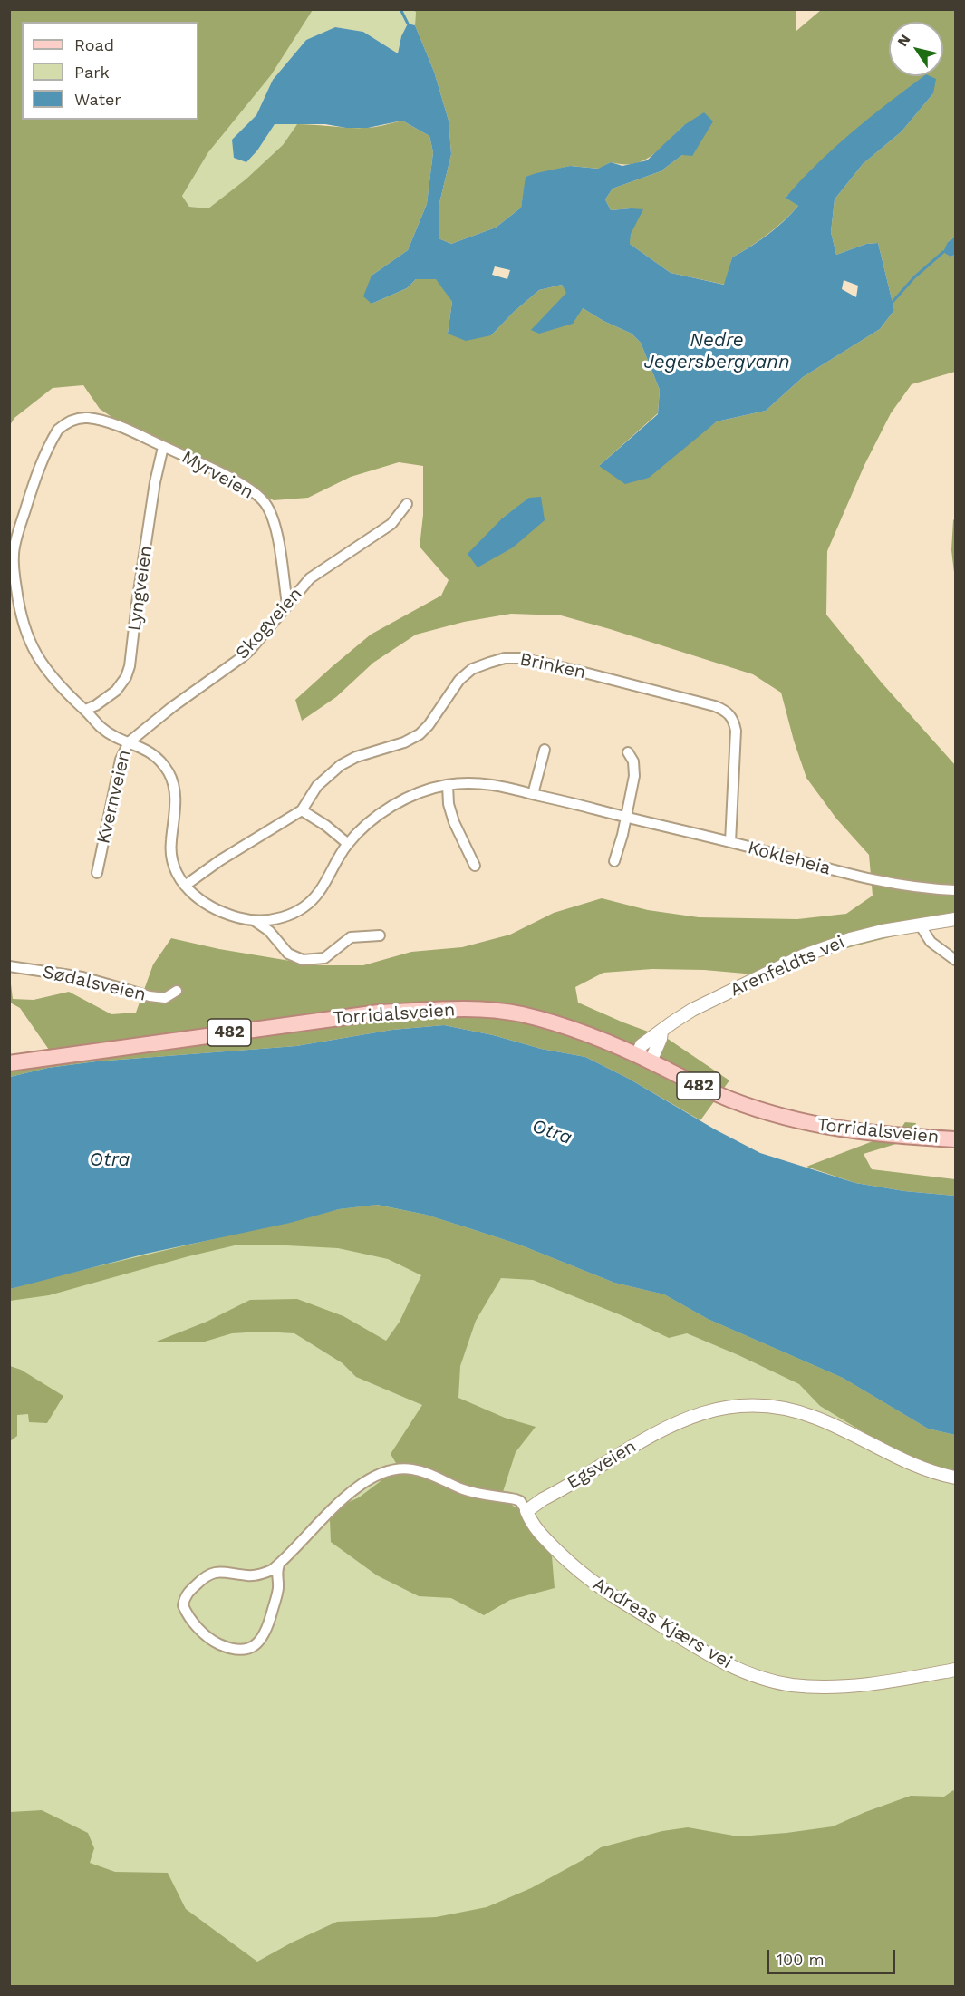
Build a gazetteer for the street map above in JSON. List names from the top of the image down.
{
  "streets": {
    "main road": ["Torridalsveien", "482"],
    "street": [
      "Myrveien",
      "Lyngveien",
      "Skogveien",
      "Brinken",
      "Kvernveien",
      "Kokleheia",
      "Arenfeldts vei",
      "Sødalsveien",
      "Egsveien",
      "Andreas Kjærs vei"
    ]
  },
  "crossings": [
    ["Myrveien", "Lyngveien"],
    ["Myrveien", "Skogveien"],
    ["Myrveien", "Kvernveien"],
    ["Lyngveien", "Kvernveien"],
    ["Skogveien", "Kvernveien"],
    ["Skogveien", "Kokleheia"],
    ["Brinken", "Kokleheia"],
    ["Kvernveien", "Kokleheia"],
    ["Arenfeldts vei", "Torridalsveien"],
    ["Egsveien", "Andreas Kjærs vei"]
  ],
  "water": ["Nedre Jegersbergvann", "Otra"],
  "legend": ["Road", "Park", "Water"],
  "scale_bar": "100 m",
  "north": "top left"
}
